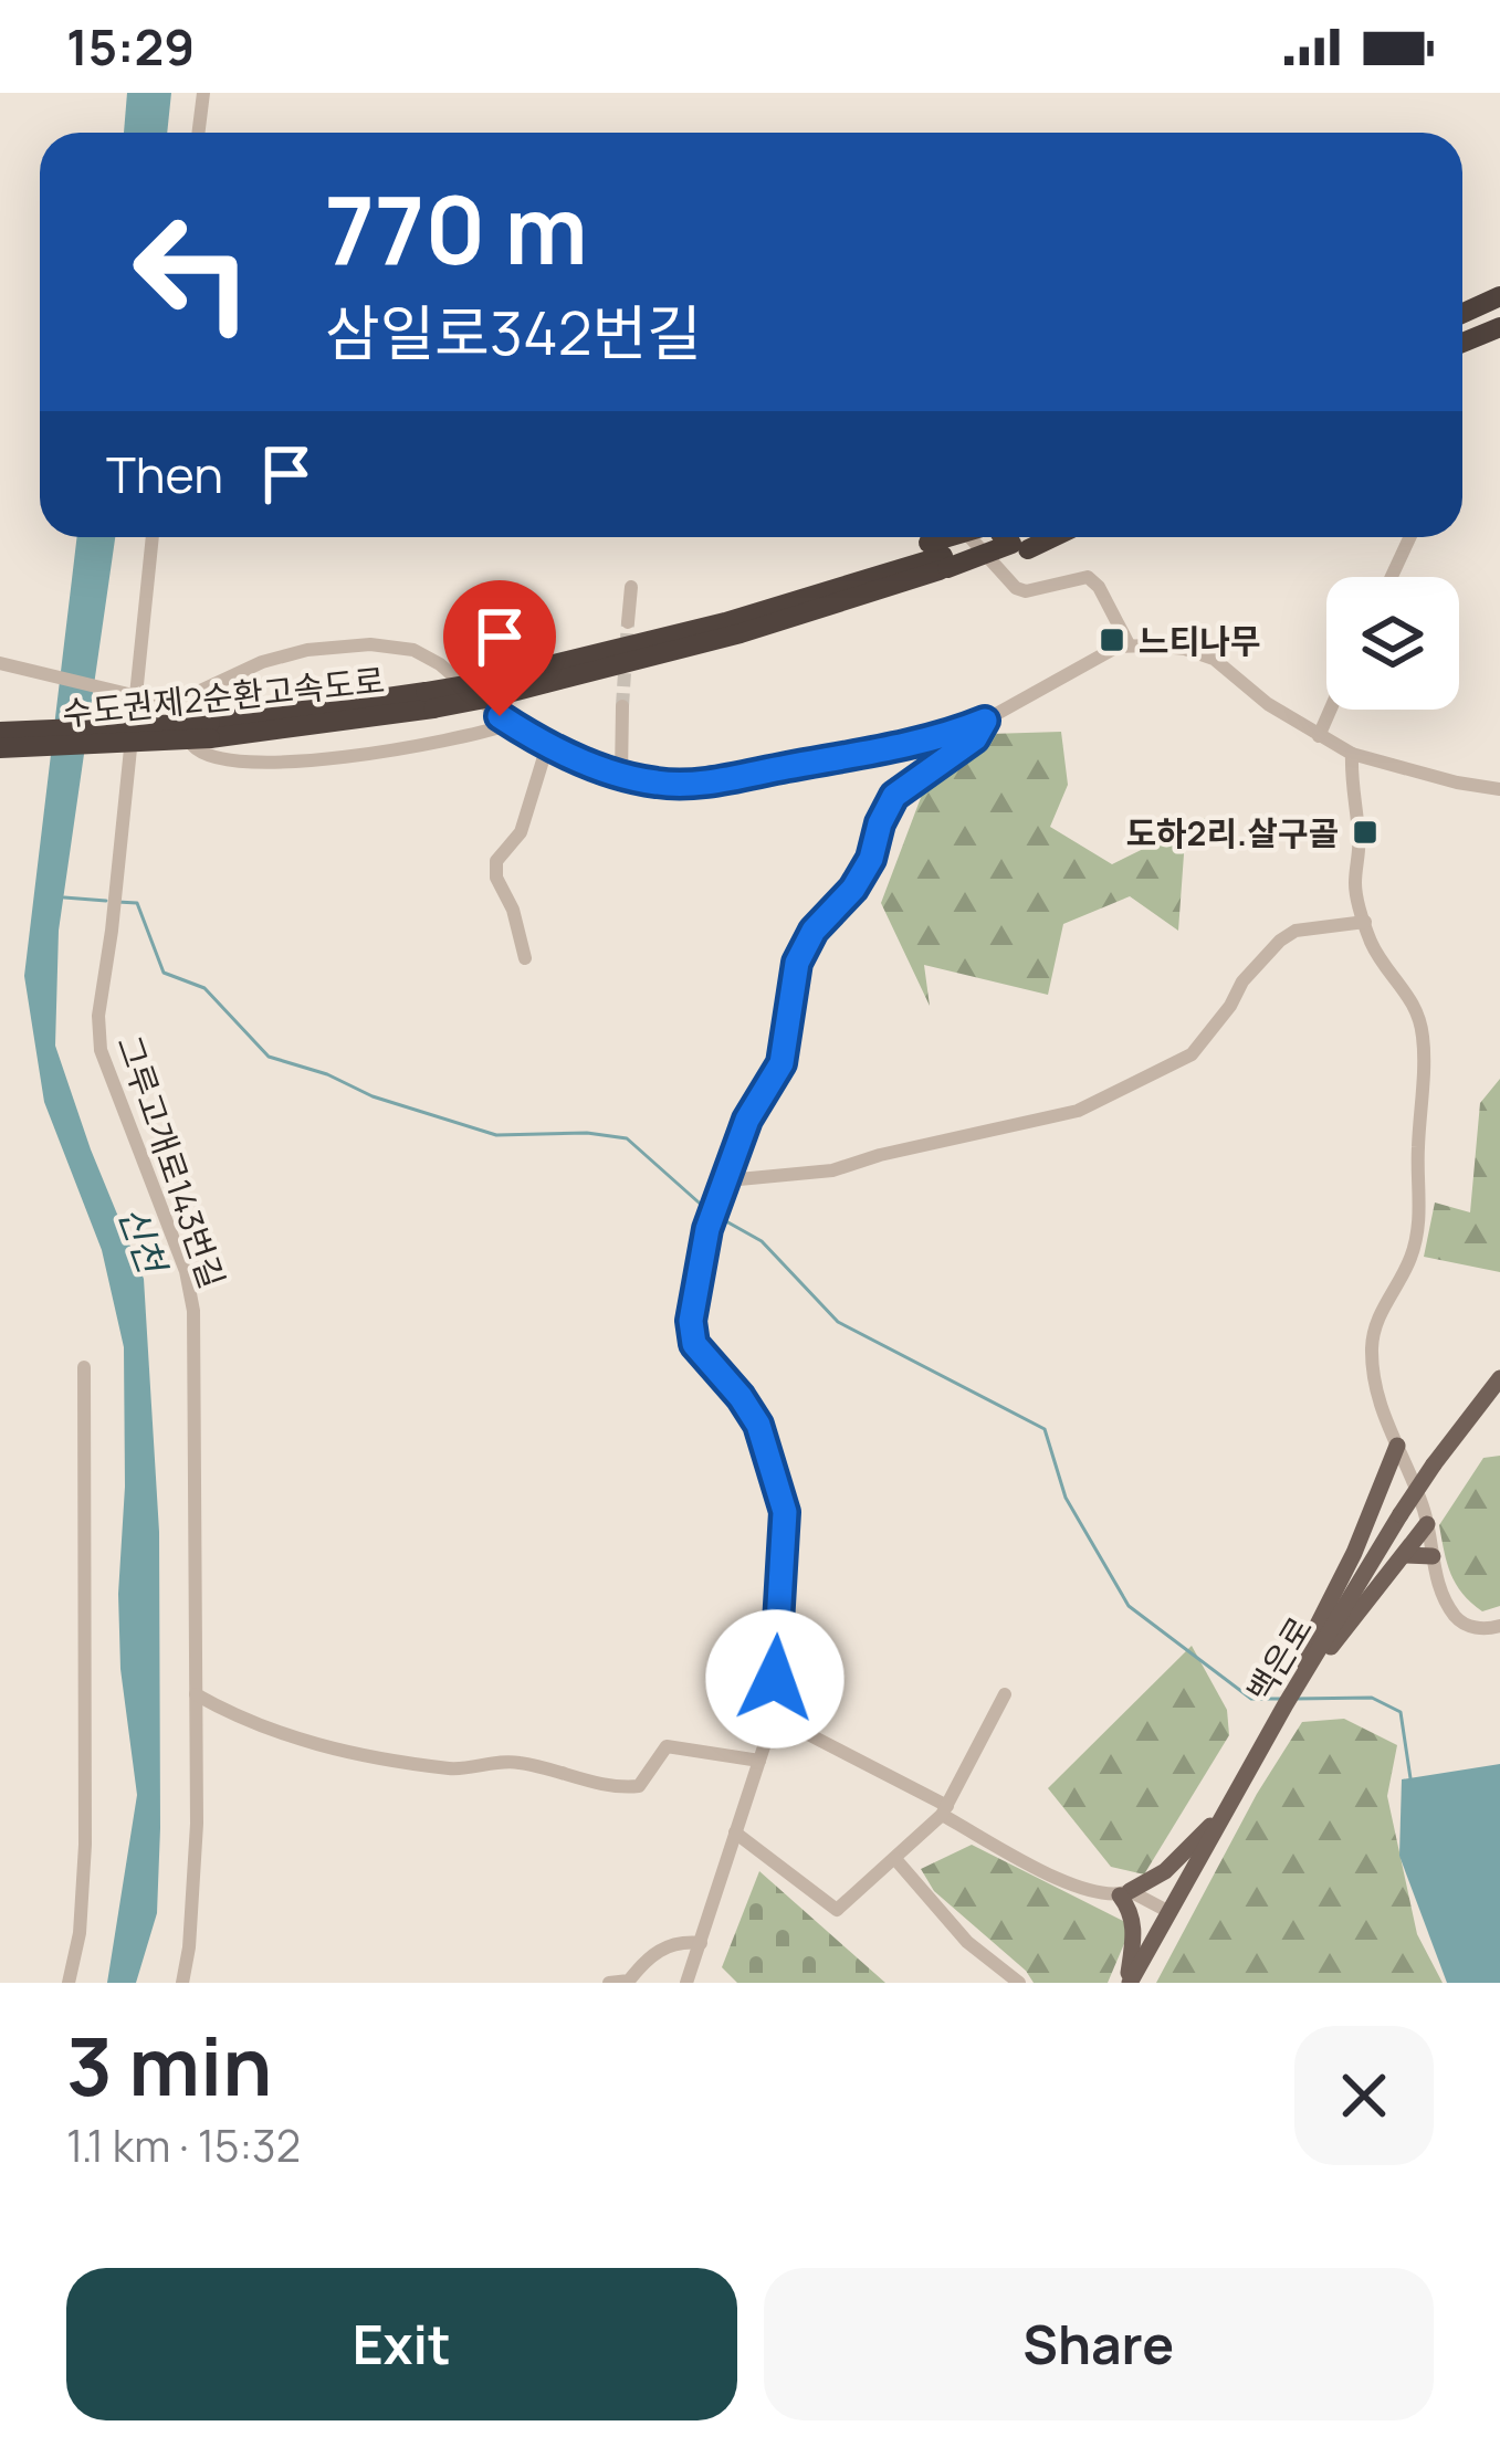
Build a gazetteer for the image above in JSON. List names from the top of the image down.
{
  "streets": {
    "highway": ["수도권제2순환고속도로"],
    "main road": ["백은로"],
    "street": ["그루고개로143번길"]
  },
  "water": ["신천"],
  "places": {
    "transit": ["느티나무", "도하2리.살구골"]
  },
  "page": {
    "status": "15:29",
    "turn": ["770 m", "삼일로342번길"],
    "then": "Then",
    "heading": ["3 min", "1.1 km · 15:32"],
    "buttons": ["Exit", "Share"]
  }
}
